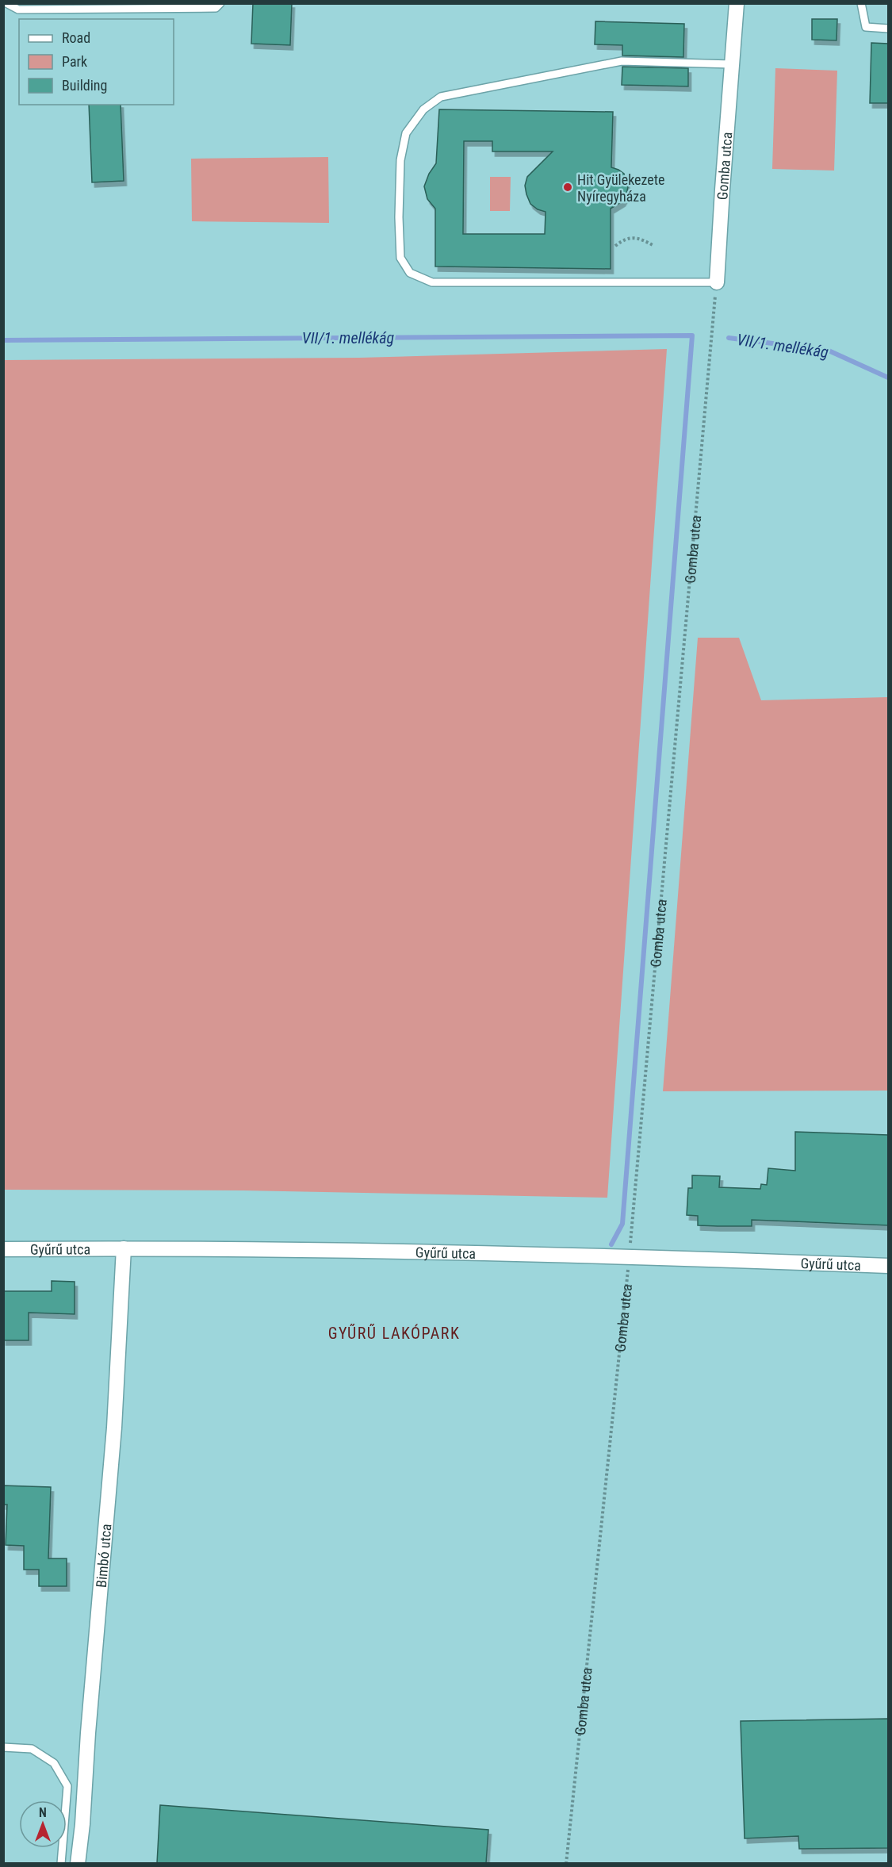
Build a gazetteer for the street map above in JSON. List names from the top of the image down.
{
  "streets": {
    "street": ["Gomba utca", "Gyűrű utca", "Bimbó utca"]
  },
  "crossings": [
    ["Gomba utca", "Gyűrű utca"],
    ["Gyűrű utca", "Bimbó utca"]
  ],
  "districts": ["GYŰRŰ LAKÓPARK"],
  "water": ["VII/1. mellékág"],
  "places": ["Hit Gyülekezete Nyíregyháza"],
  "legend": ["Road", "Park", "Building"],
  "north": "top"
}
